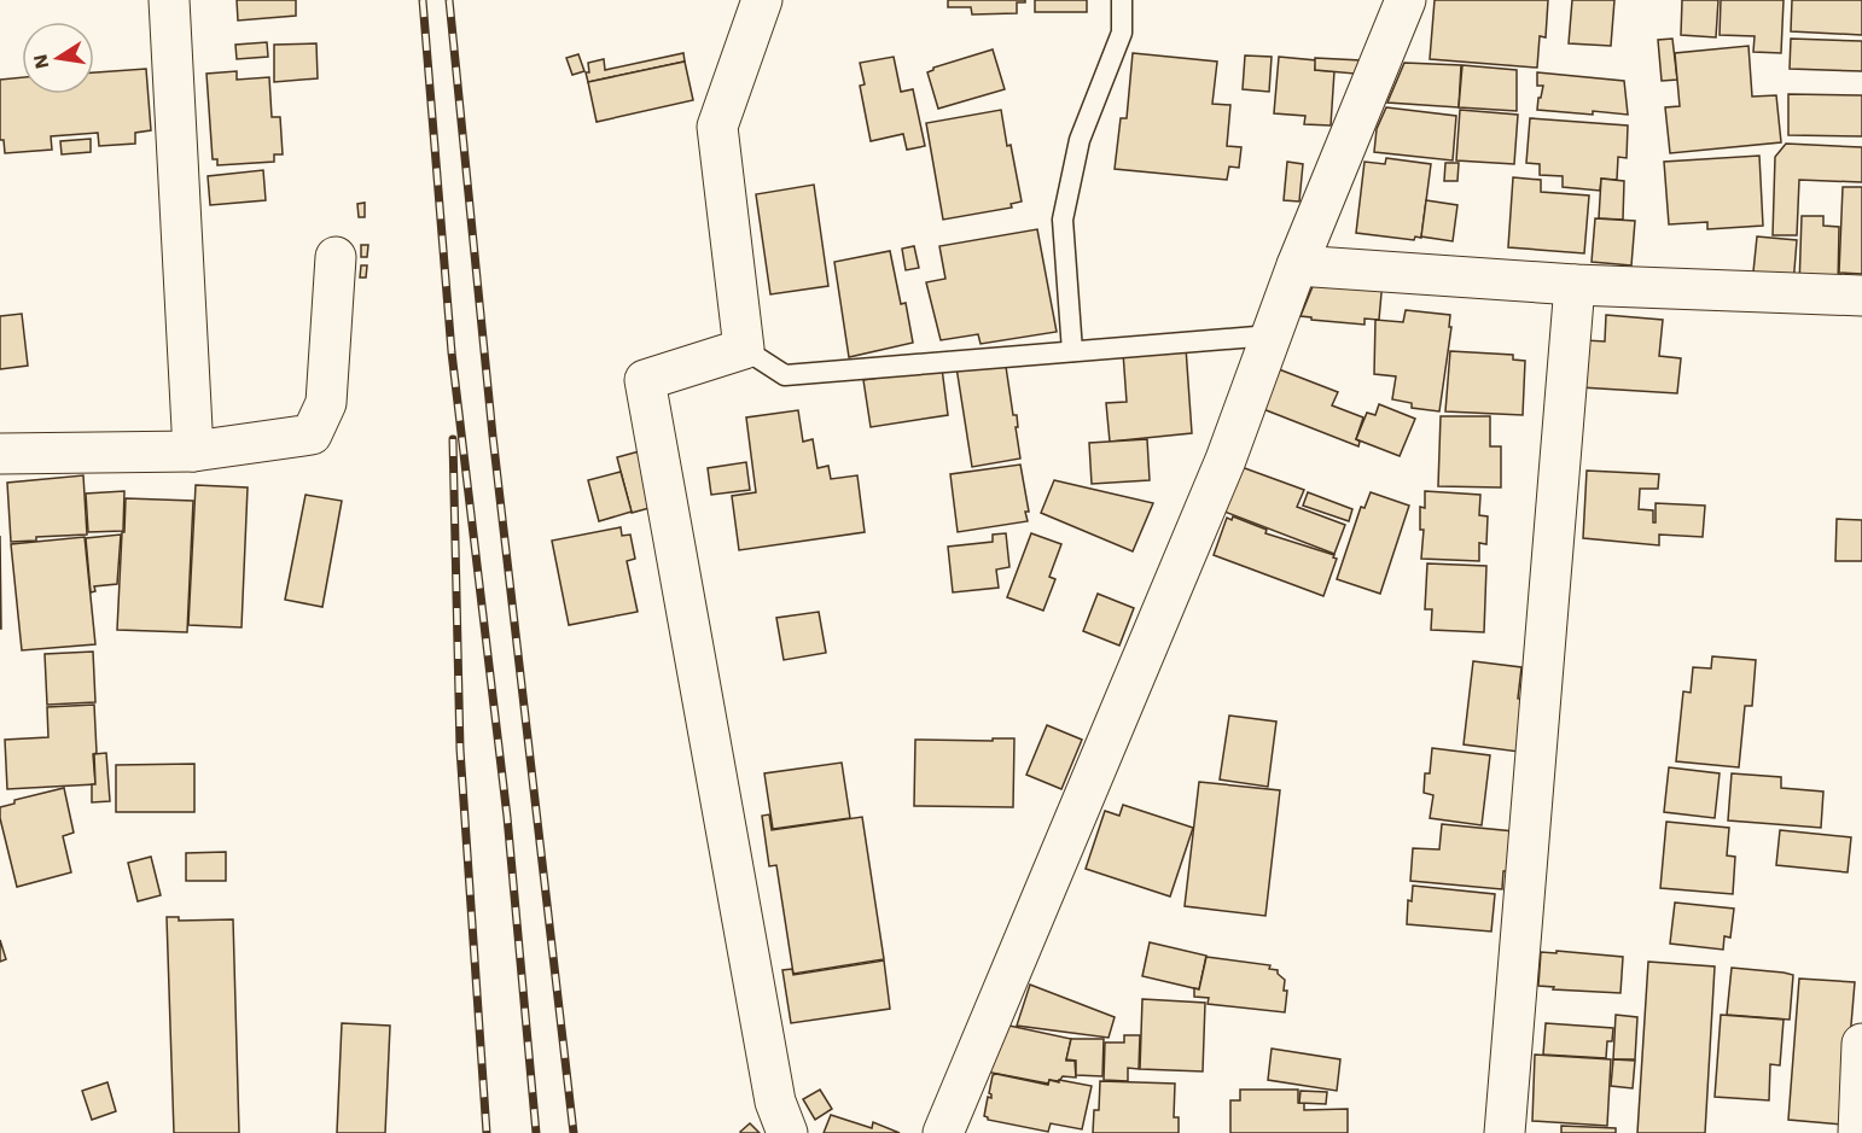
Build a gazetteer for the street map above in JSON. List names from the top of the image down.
{
  "north": "left"
}
